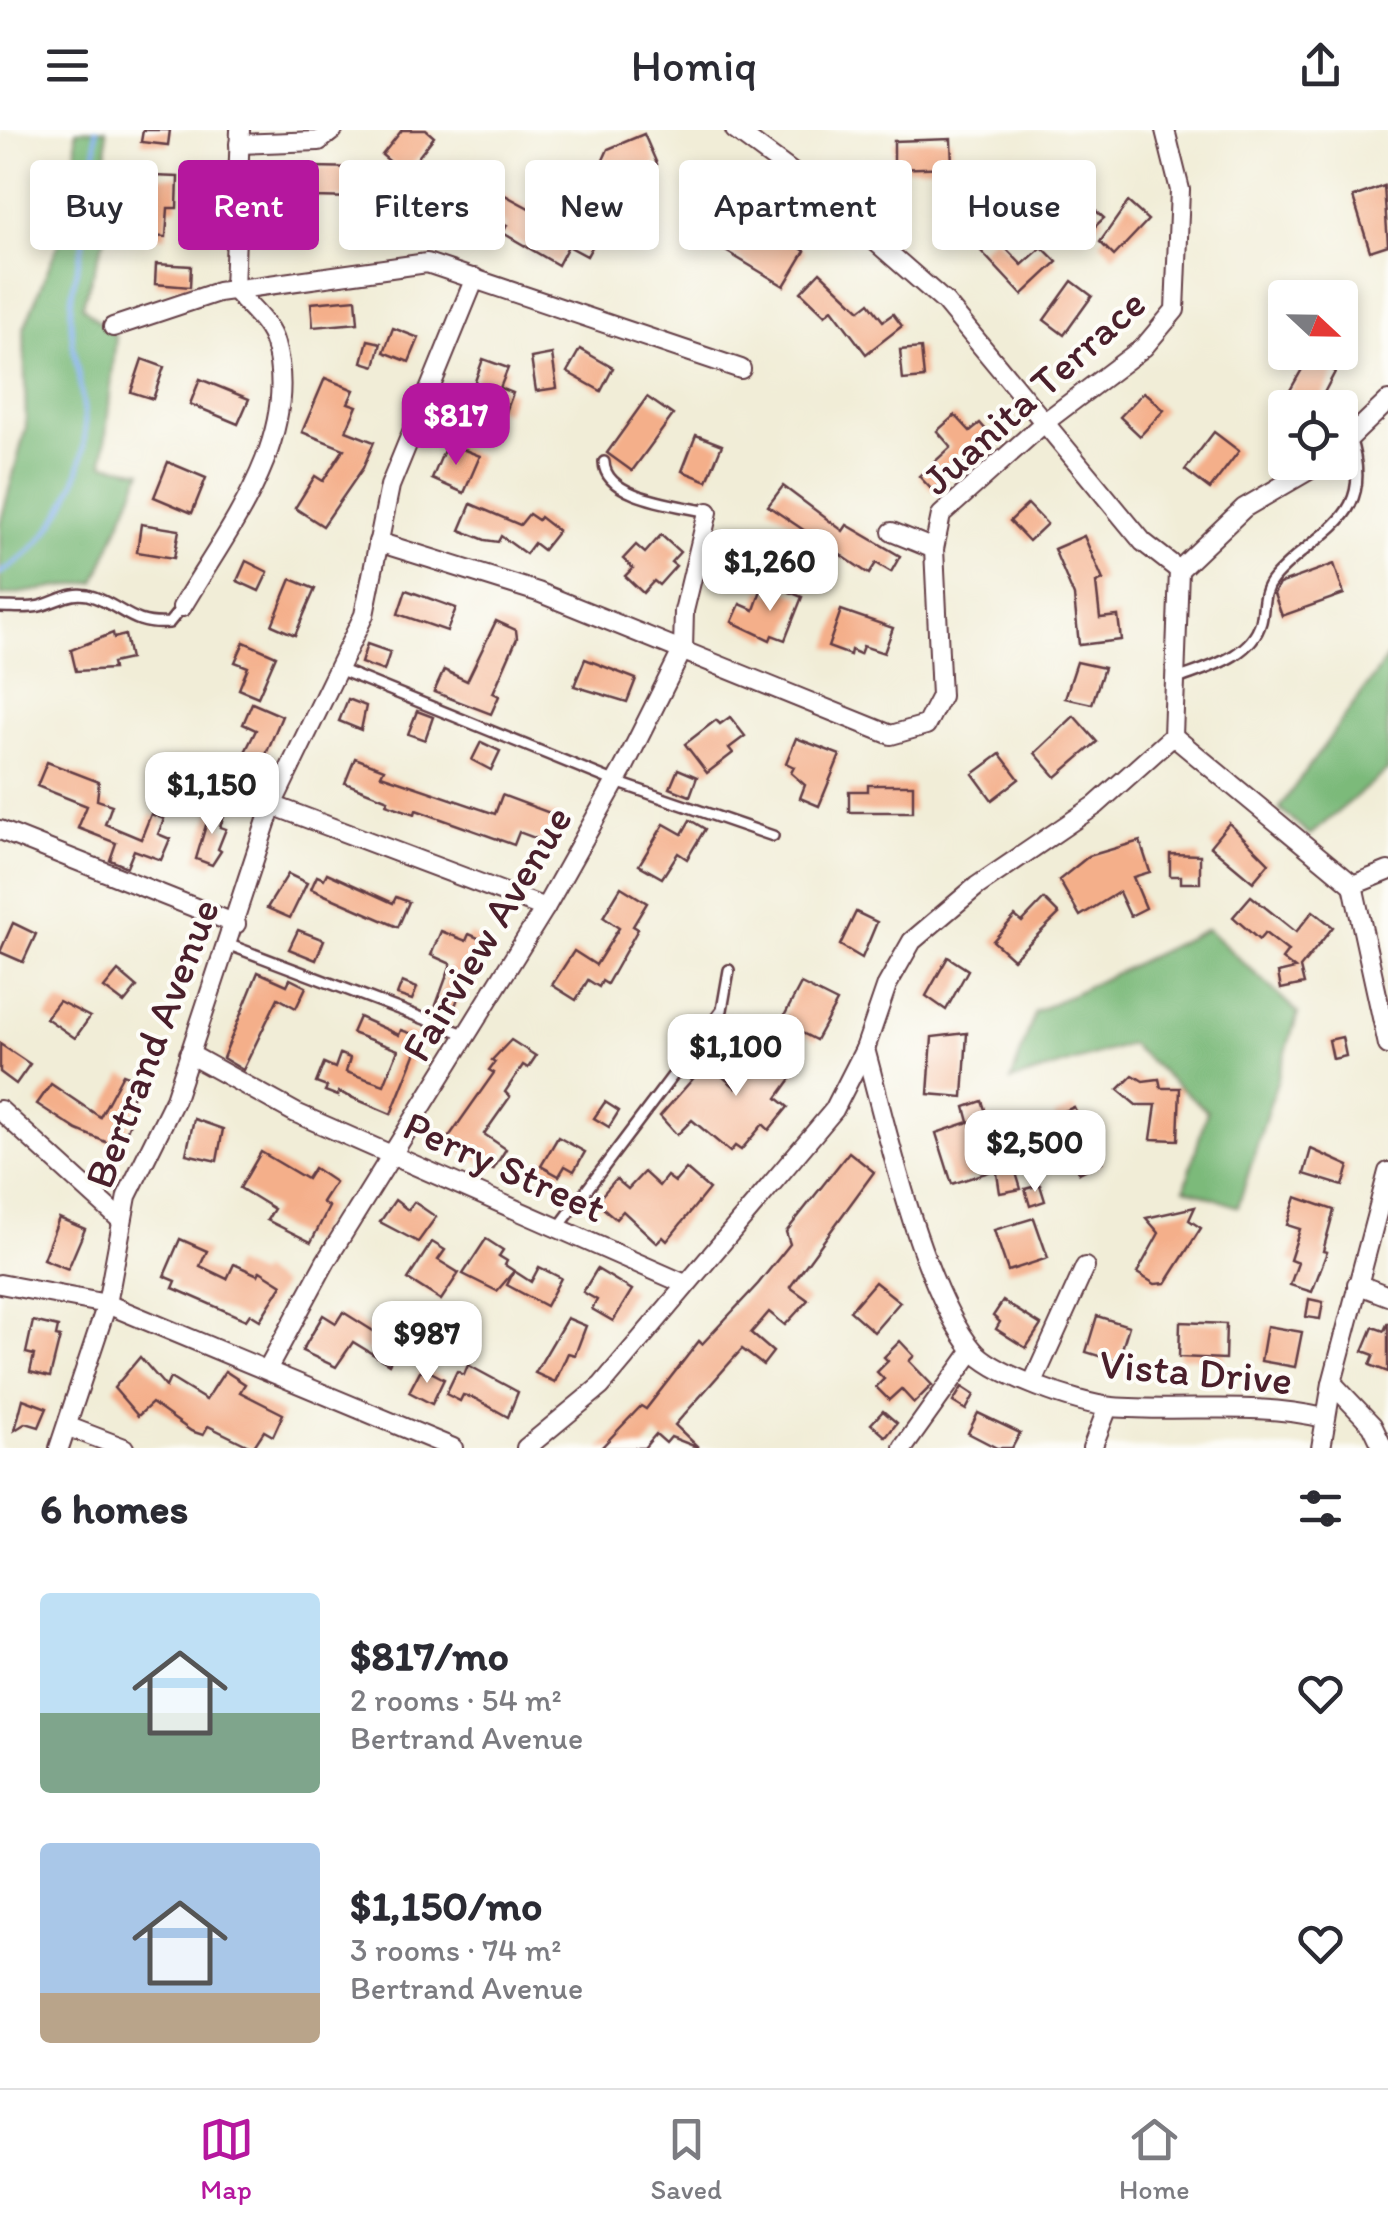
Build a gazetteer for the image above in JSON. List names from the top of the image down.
{
  "streets": {
    "street": [
      "Juanita Terrace",
      "Fairview Avenue",
      "Bertrand Avenue",
      "Perry Street",
      "Vista Drive"
    ]
  },
  "crossings": [
    ["Juanita Terrace", "Fairview Avenue"],
    ["Fairview Avenue", "Perry Street"],
    ["Bertrand Avenue", "Perry Street"]
  ],
  "north": "right",
  "page": {
    "header": "Homiq",
    "chip": [
      "Buy",
      "Rent",
      "Filters",
      "New",
      "Apartment",
      "House"
    ],
    "price": [
      "$817",
      "$1,260",
      "$1,150",
      "$1,100",
      "$2,500",
      "$987"
    ],
    "heading": "6 homes",
    "list": [
      {
        "name": "$817/mo",
        "note": "2 rooms · 54 m² · Bertrand Avenue"
      },
      {
        "name": "$1,150/mo",
        "note": "3 rooms · 74 m² · Bertrand Avenue"
      }
    ],
    "tabs": ["Map", "Saved", "Home"]
  }
}
